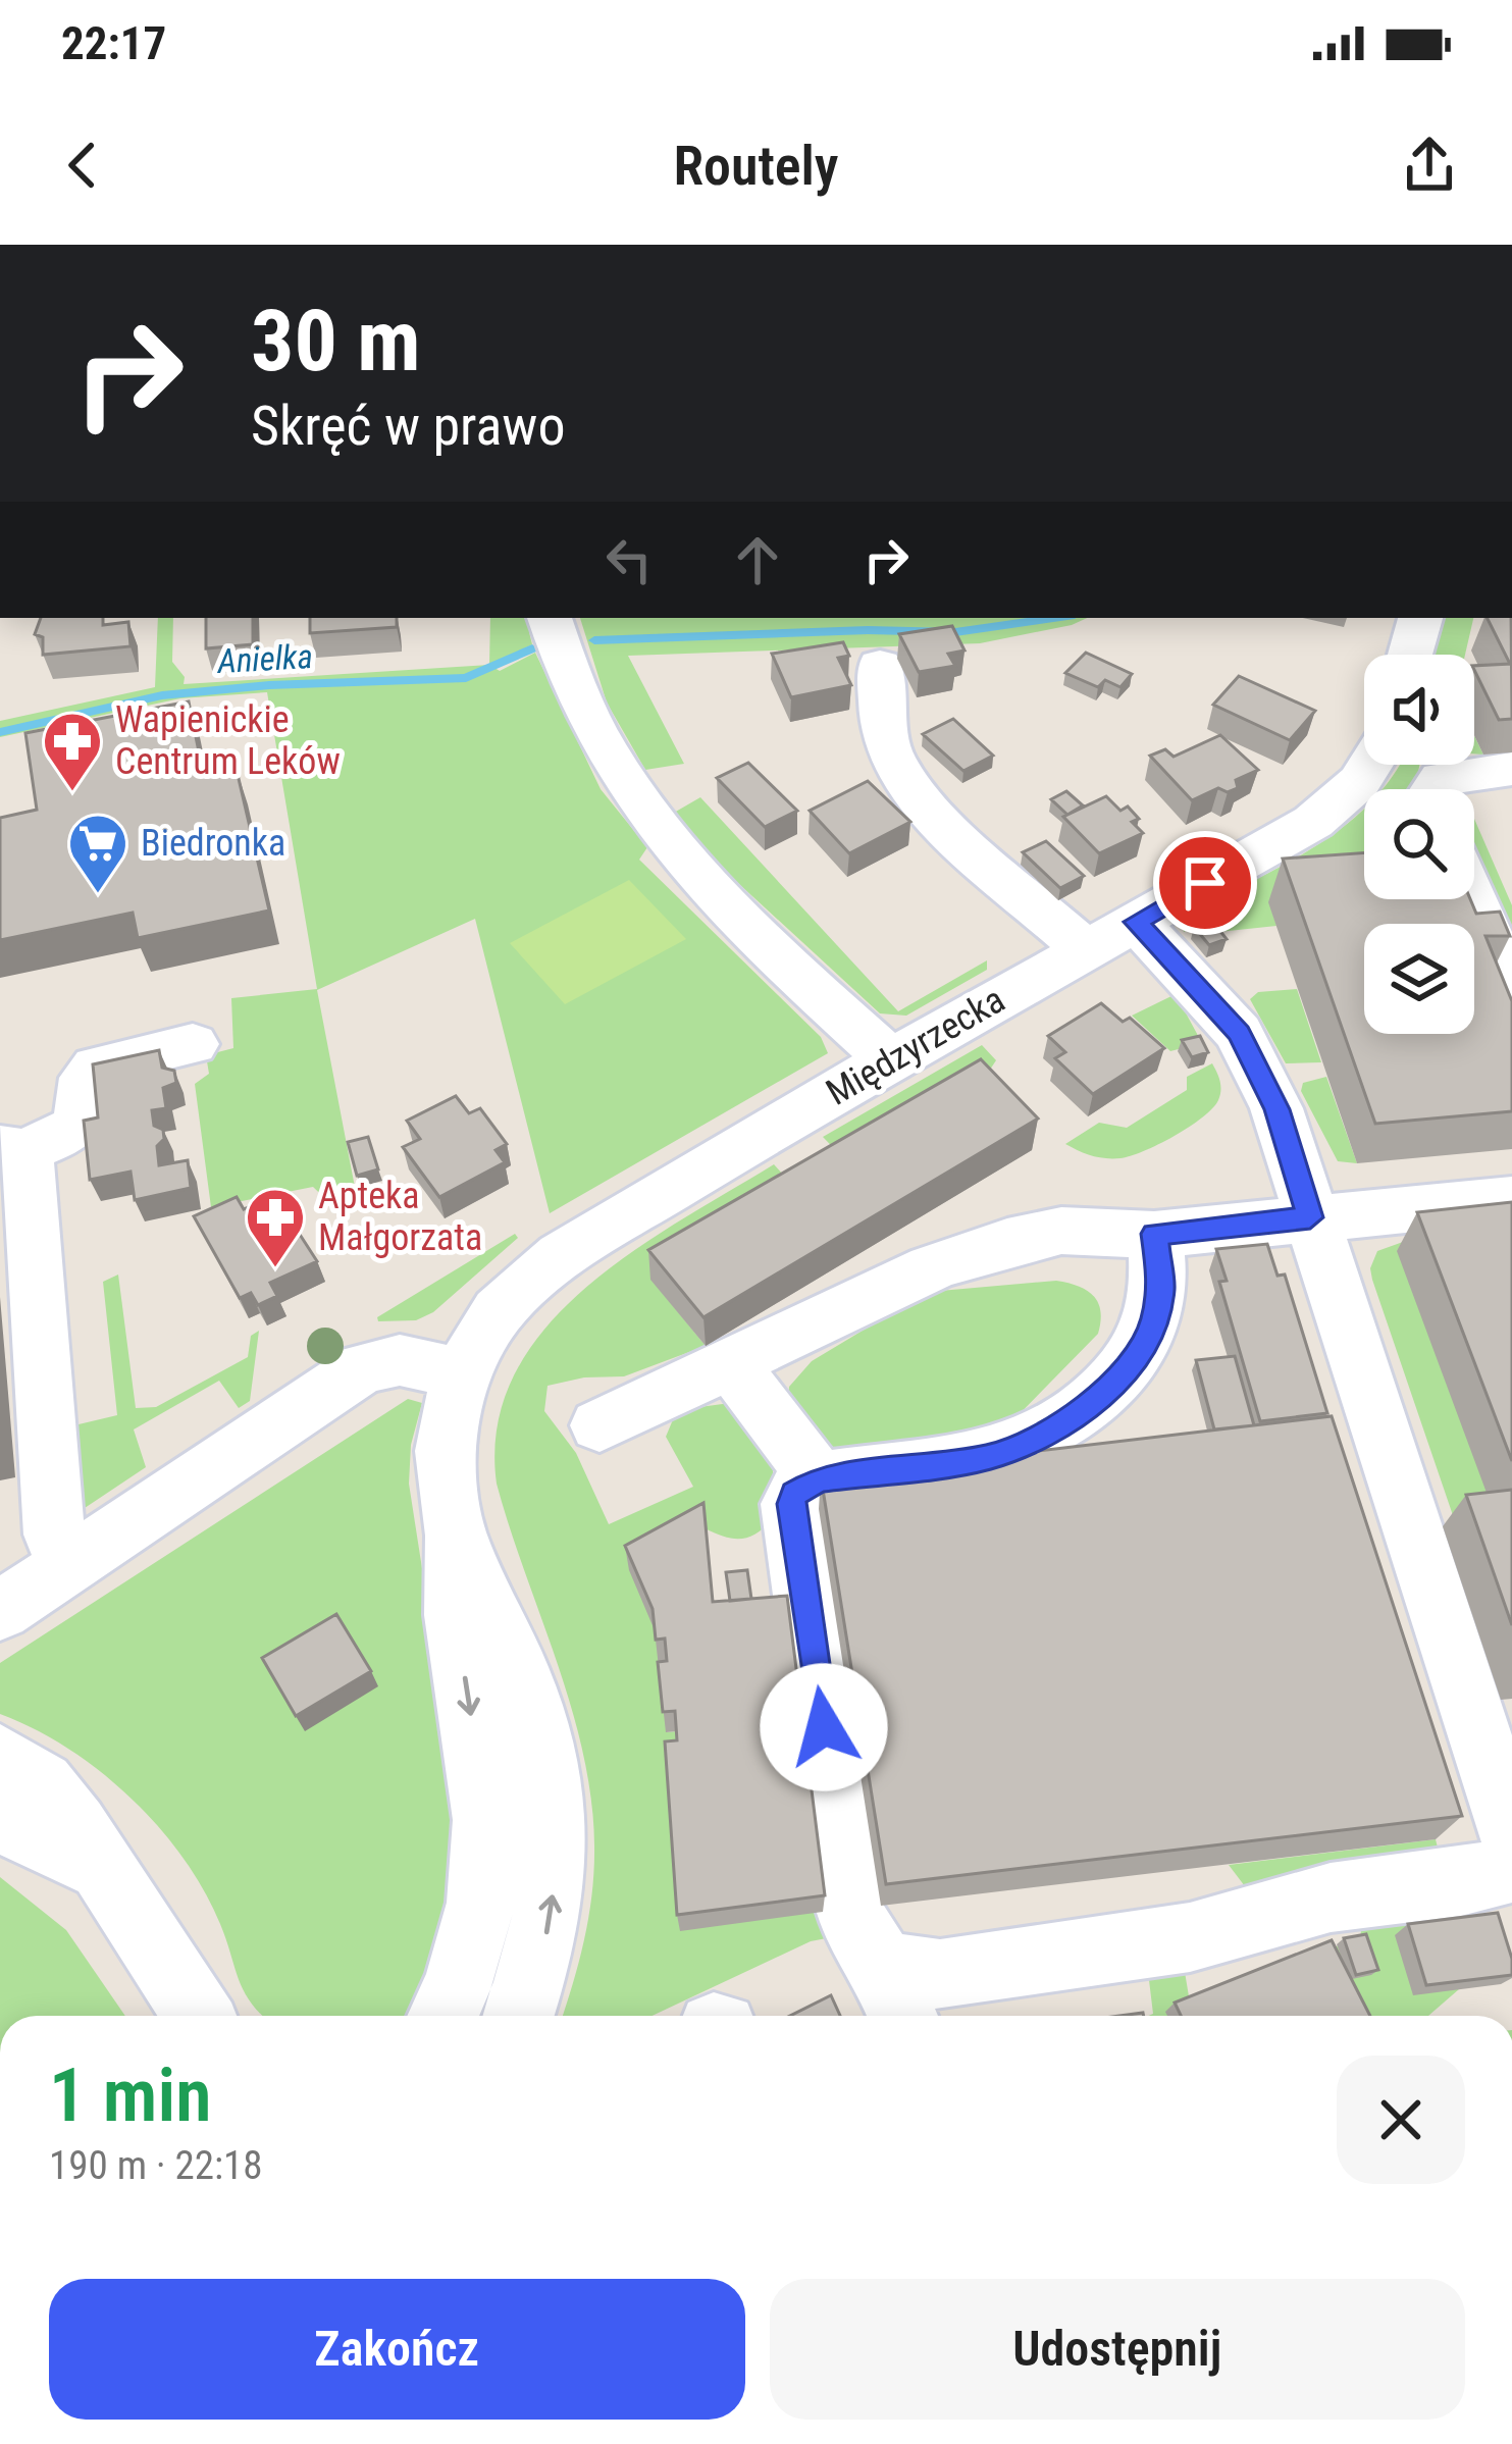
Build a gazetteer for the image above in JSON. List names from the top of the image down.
{
  "streets": {
    "street": ["Międzyrzecka"]
  },
  "water": ["Anielka"],
  "places": {
    "pharmacy": ["Wapienickie Centrum Leków", "Apteka Małgorzata"],
    "supermarket": ["Biedronka"]
  },
  "page": {
    "status": "22:17",
    "header": "Routely",
    "turn": ["30 m", "Skręć w prawo"],
    "heading": ["1 min", "190 m · 22:18"],
    "buttons": ["Zakończ", "Udostępnij"]
  }
}
